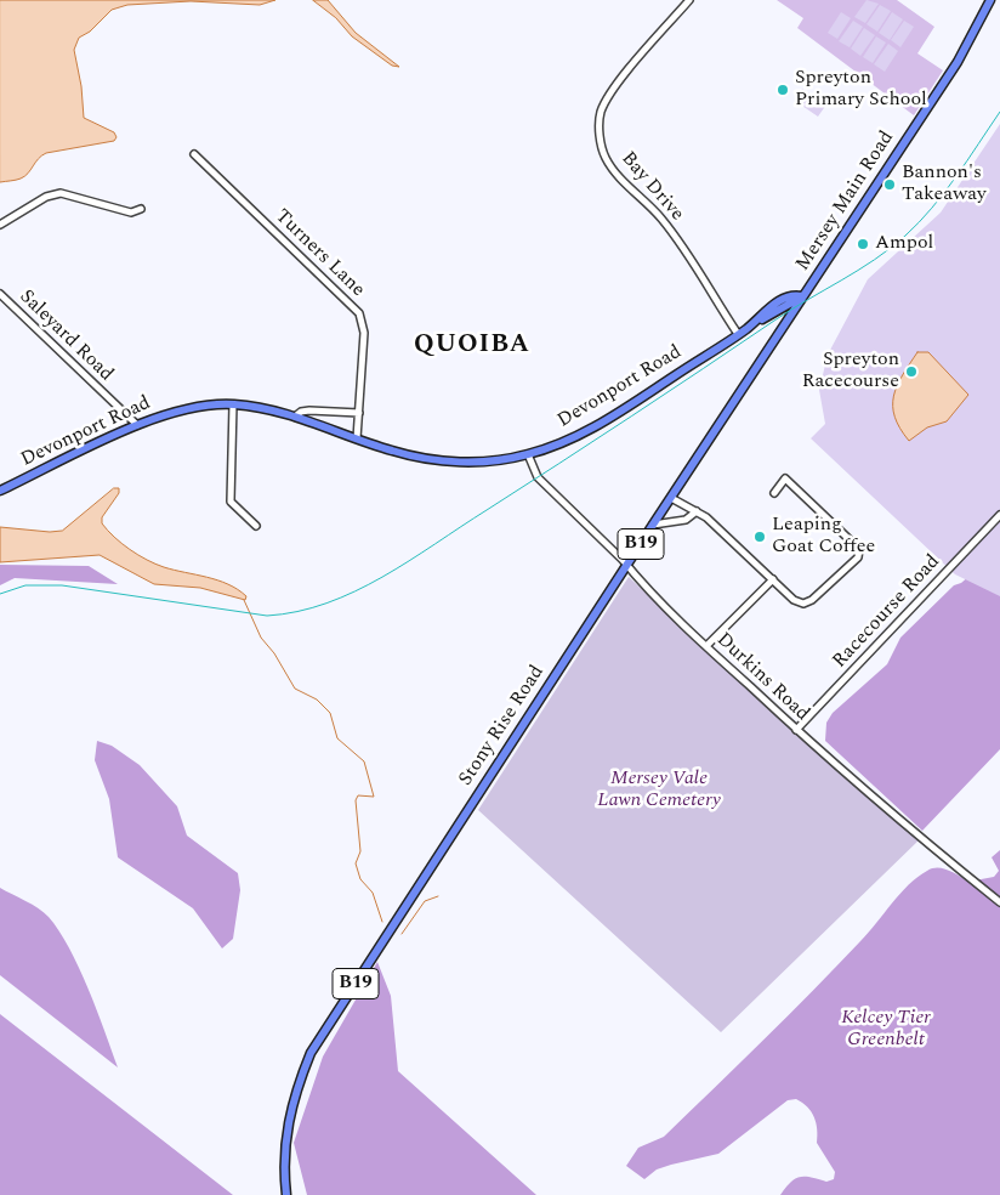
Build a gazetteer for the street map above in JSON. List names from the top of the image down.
{
  "streets": {
    "main road": [
      "Mersey Main Road",
      "Devonport Road",
      "B19",
      "Stony Rise Road"
    ],
    "street": [
      "Bay Drive",
      "Turners Lane",
      "Saleyard Road",
      "Racecourse Road",
      "Durkins Road"
    ]
  },
  "crossings": [
    ["Bay Drive", "Devonport Road"],
    ["Mersey Main Road", "Devonport Road"],
    ["Mersey Main Road", "Stony Rise Road"],
    ["Turners Lane", "Devonport Road"],
    ["Saleyard Road", "Devonport Road"],
    ["Devonport Road", "Durkins Road"],
    ["Devonport Road", "Stony Rise Road"],
    ["Racecourse Road", "Durkins Road"],
    ["Durkins Road", "Stony Rise Road"]
  ],
  "districts": ["QUOIBA"],
  "parks": ["Mersey Vale Lawn Cemetery", "Kelcey Tier Greenbelt"],
  "places": [
    "Spreyton Primary School",
    "Bannon's Takeaway",
    "Ampol",
    "Spreyton Racecourse",
    "Leaping Goat Coffee"
  ]
}
